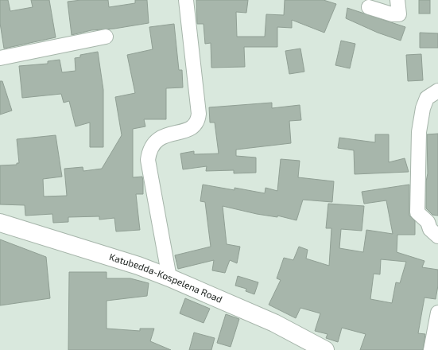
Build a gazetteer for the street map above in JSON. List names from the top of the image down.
{
  "streets": {
    "main road": ["Katubedda-Kospelena Road"]
  }
}
